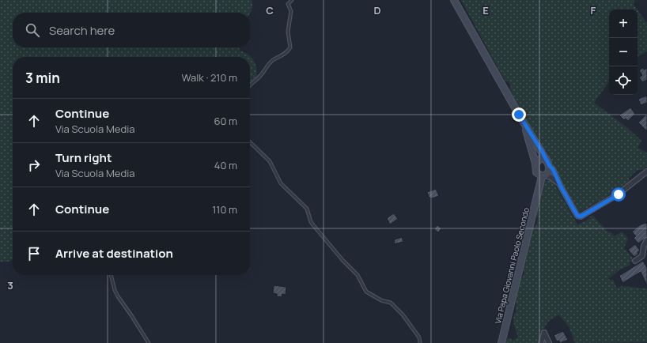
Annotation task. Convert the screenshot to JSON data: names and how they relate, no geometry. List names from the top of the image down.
{
  "streets": {
    "main road": ["Via Papa Giovanni Paolo Secondo"]
  },
  "page": {
    "map_buttons": ["+", "−"],
    "search": "Search here",
    "heading": ["3 min", "Walk · 210 m"],
    "list": [
      ["Continue", "Via Scuola Media", "60 m"],
      ["Turn right", "Via Scuola Media", "40 m"],
      ["Continue", "110 m"],
      "Arrive at destination"
    ]
  },
  "grid": {
    "columns": [
      "C",
      "D",
      "E",
      "F"
    ],
    "rows": ["3"]
  }
}
